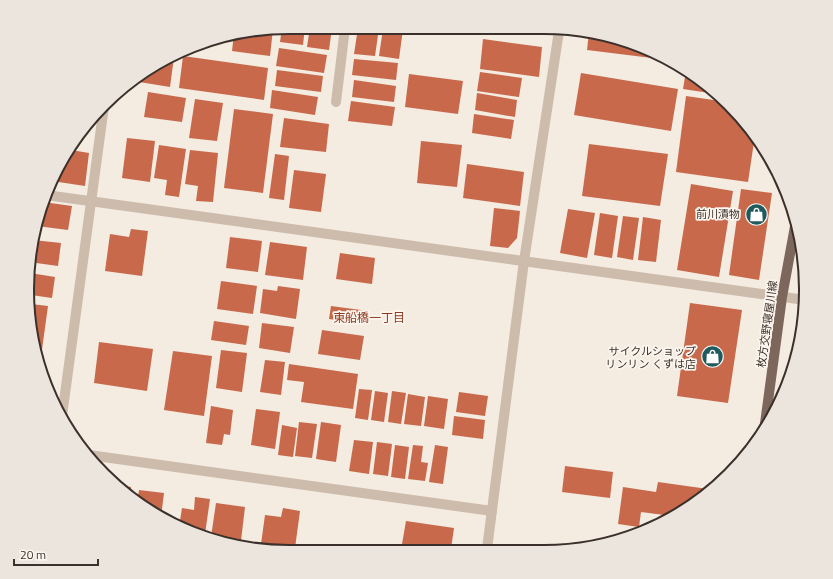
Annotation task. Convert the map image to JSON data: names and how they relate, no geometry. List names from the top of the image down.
{
  "streets": {
    "main road": ["枚方交野寝屋川線"]
  },
  "districts": ["東船橋一丁目"],
  "places": {
    "shop": ["前川漬物", "サイクルショップ リンリン くずは店"]
  },
  "scale_bar": "20 m"
}
